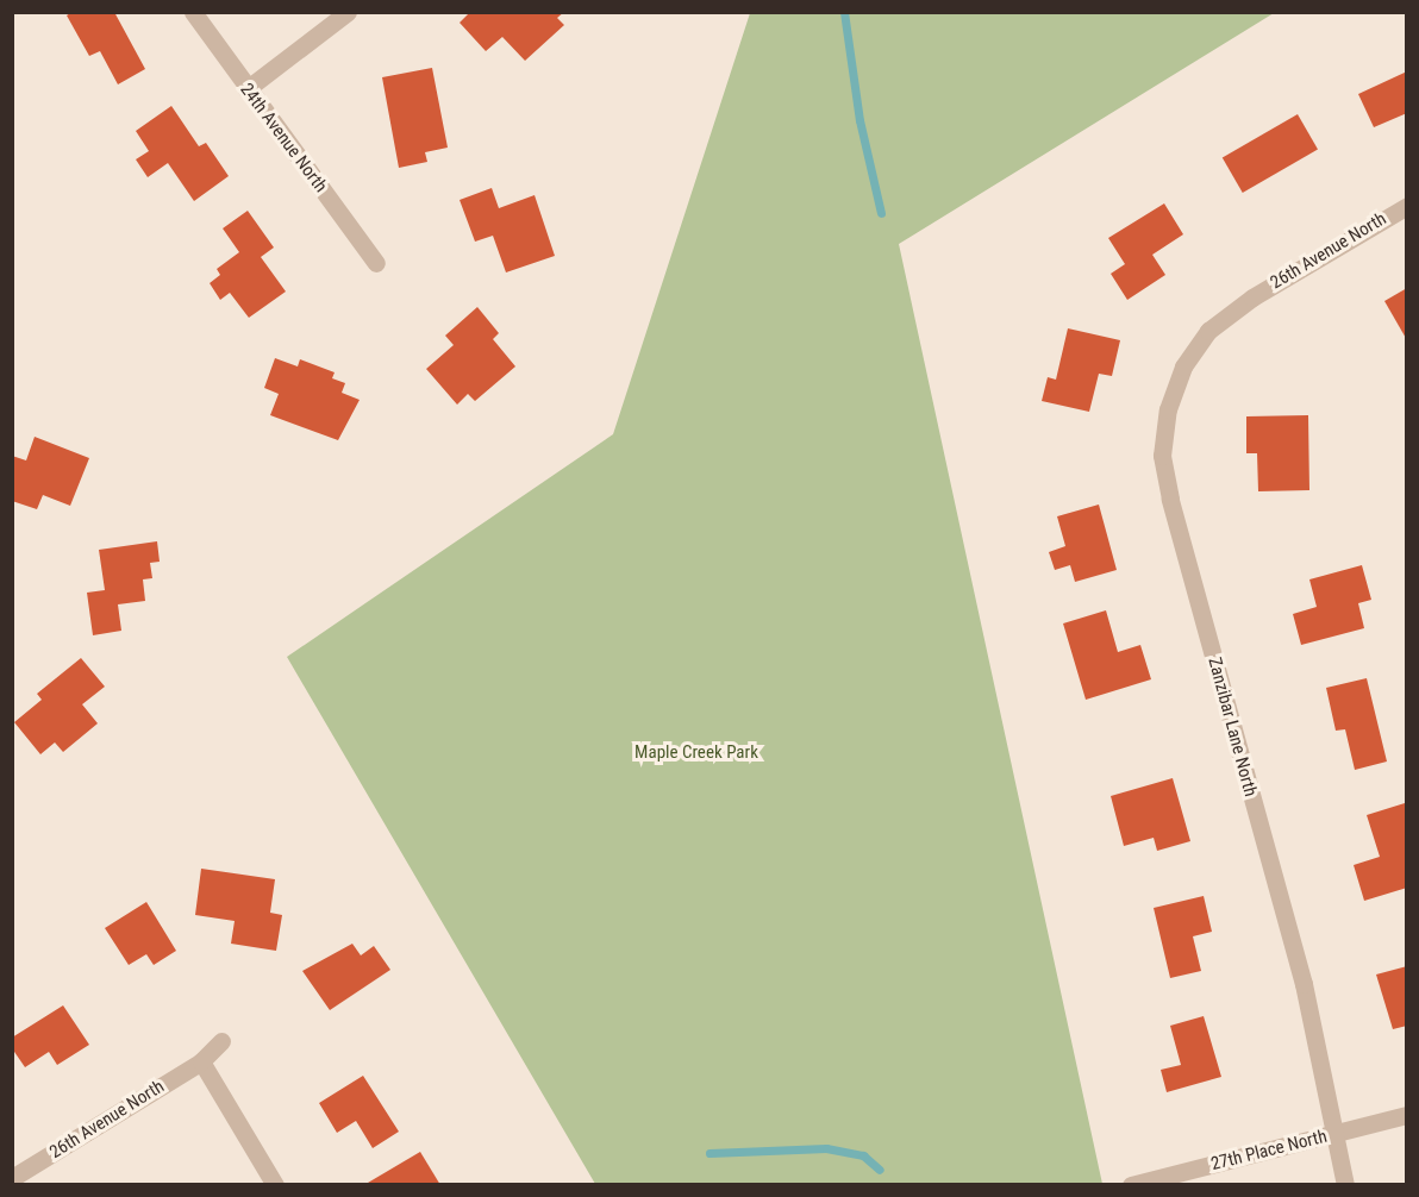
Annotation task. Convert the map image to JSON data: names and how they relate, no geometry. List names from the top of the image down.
{
  "streets": {
    "street": [
      "24th Avenue North",
      "26th Avenue North",
      "Zanzibar Lane North",
      "27th Place North"
    ]
  },
  "crossings": [
    ["26th Avenue North", "Zanzibar Lane North"],
    ["Zanzibar Lane North", "27th Place North"]
  ],
  "parks": ["Maple Creek Park"]
}
